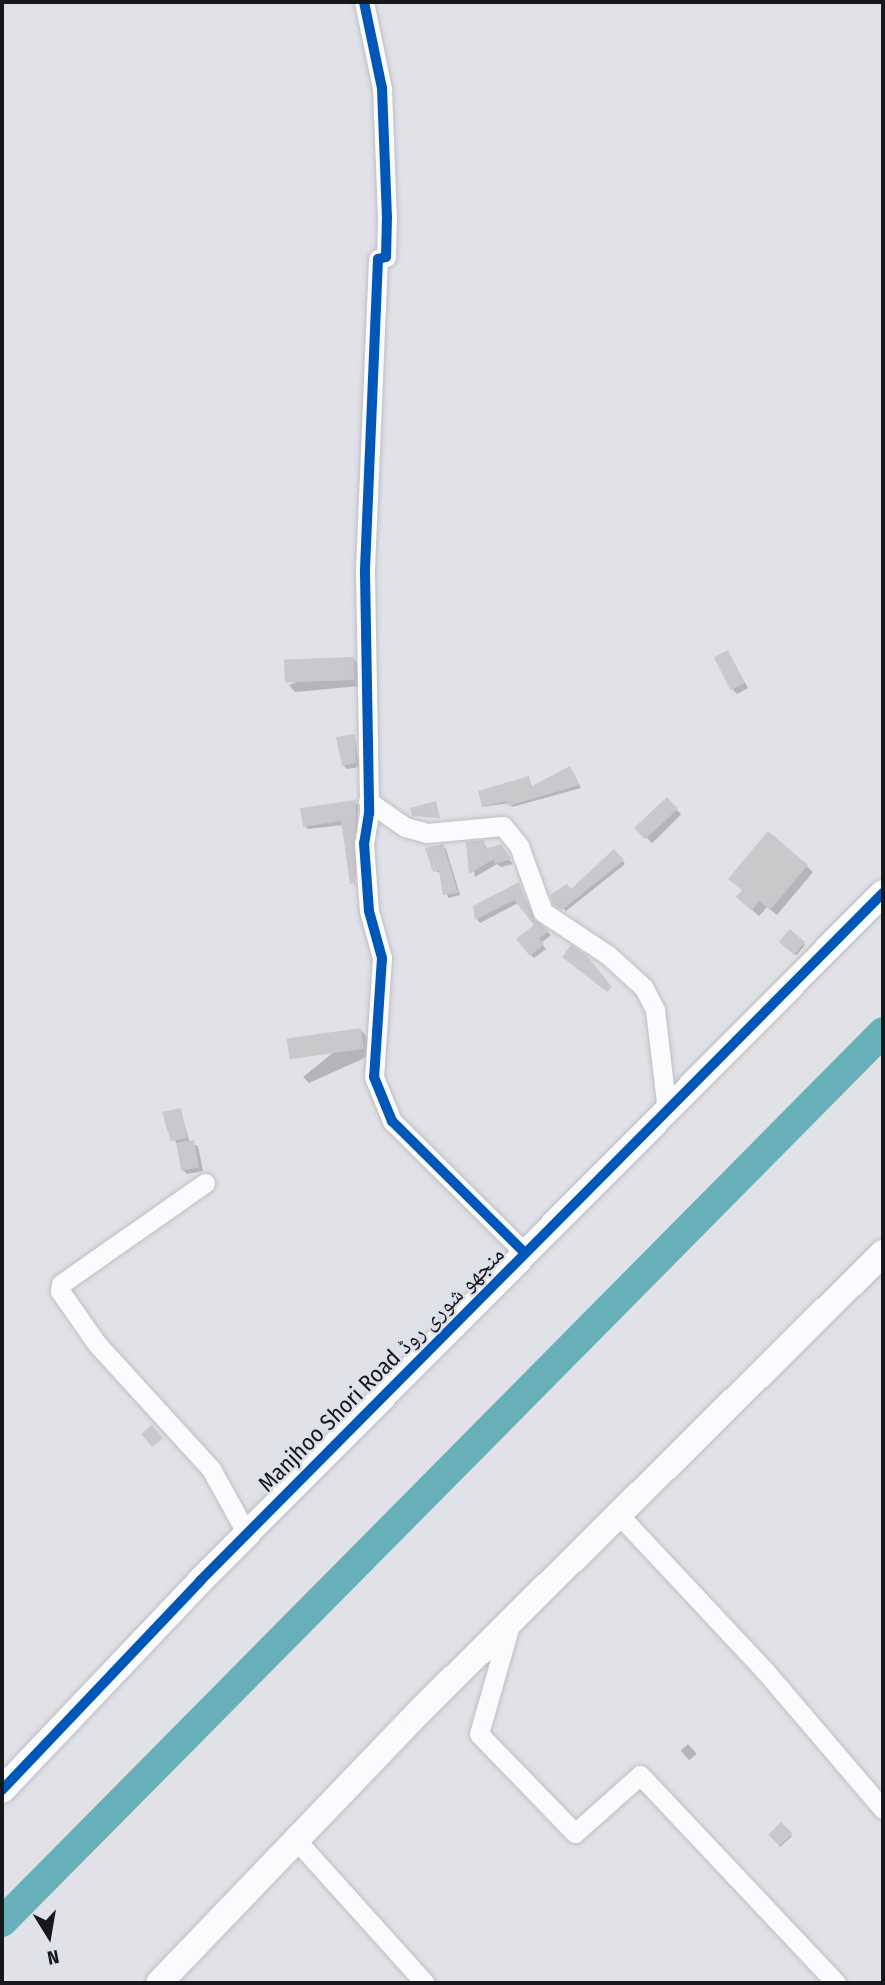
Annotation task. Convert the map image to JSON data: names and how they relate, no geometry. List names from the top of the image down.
{
  "streets": {
    "street": ["Manjhoo Shori Road منجھو شوری روڈ"]
  },
  "north": "bottom"
}
